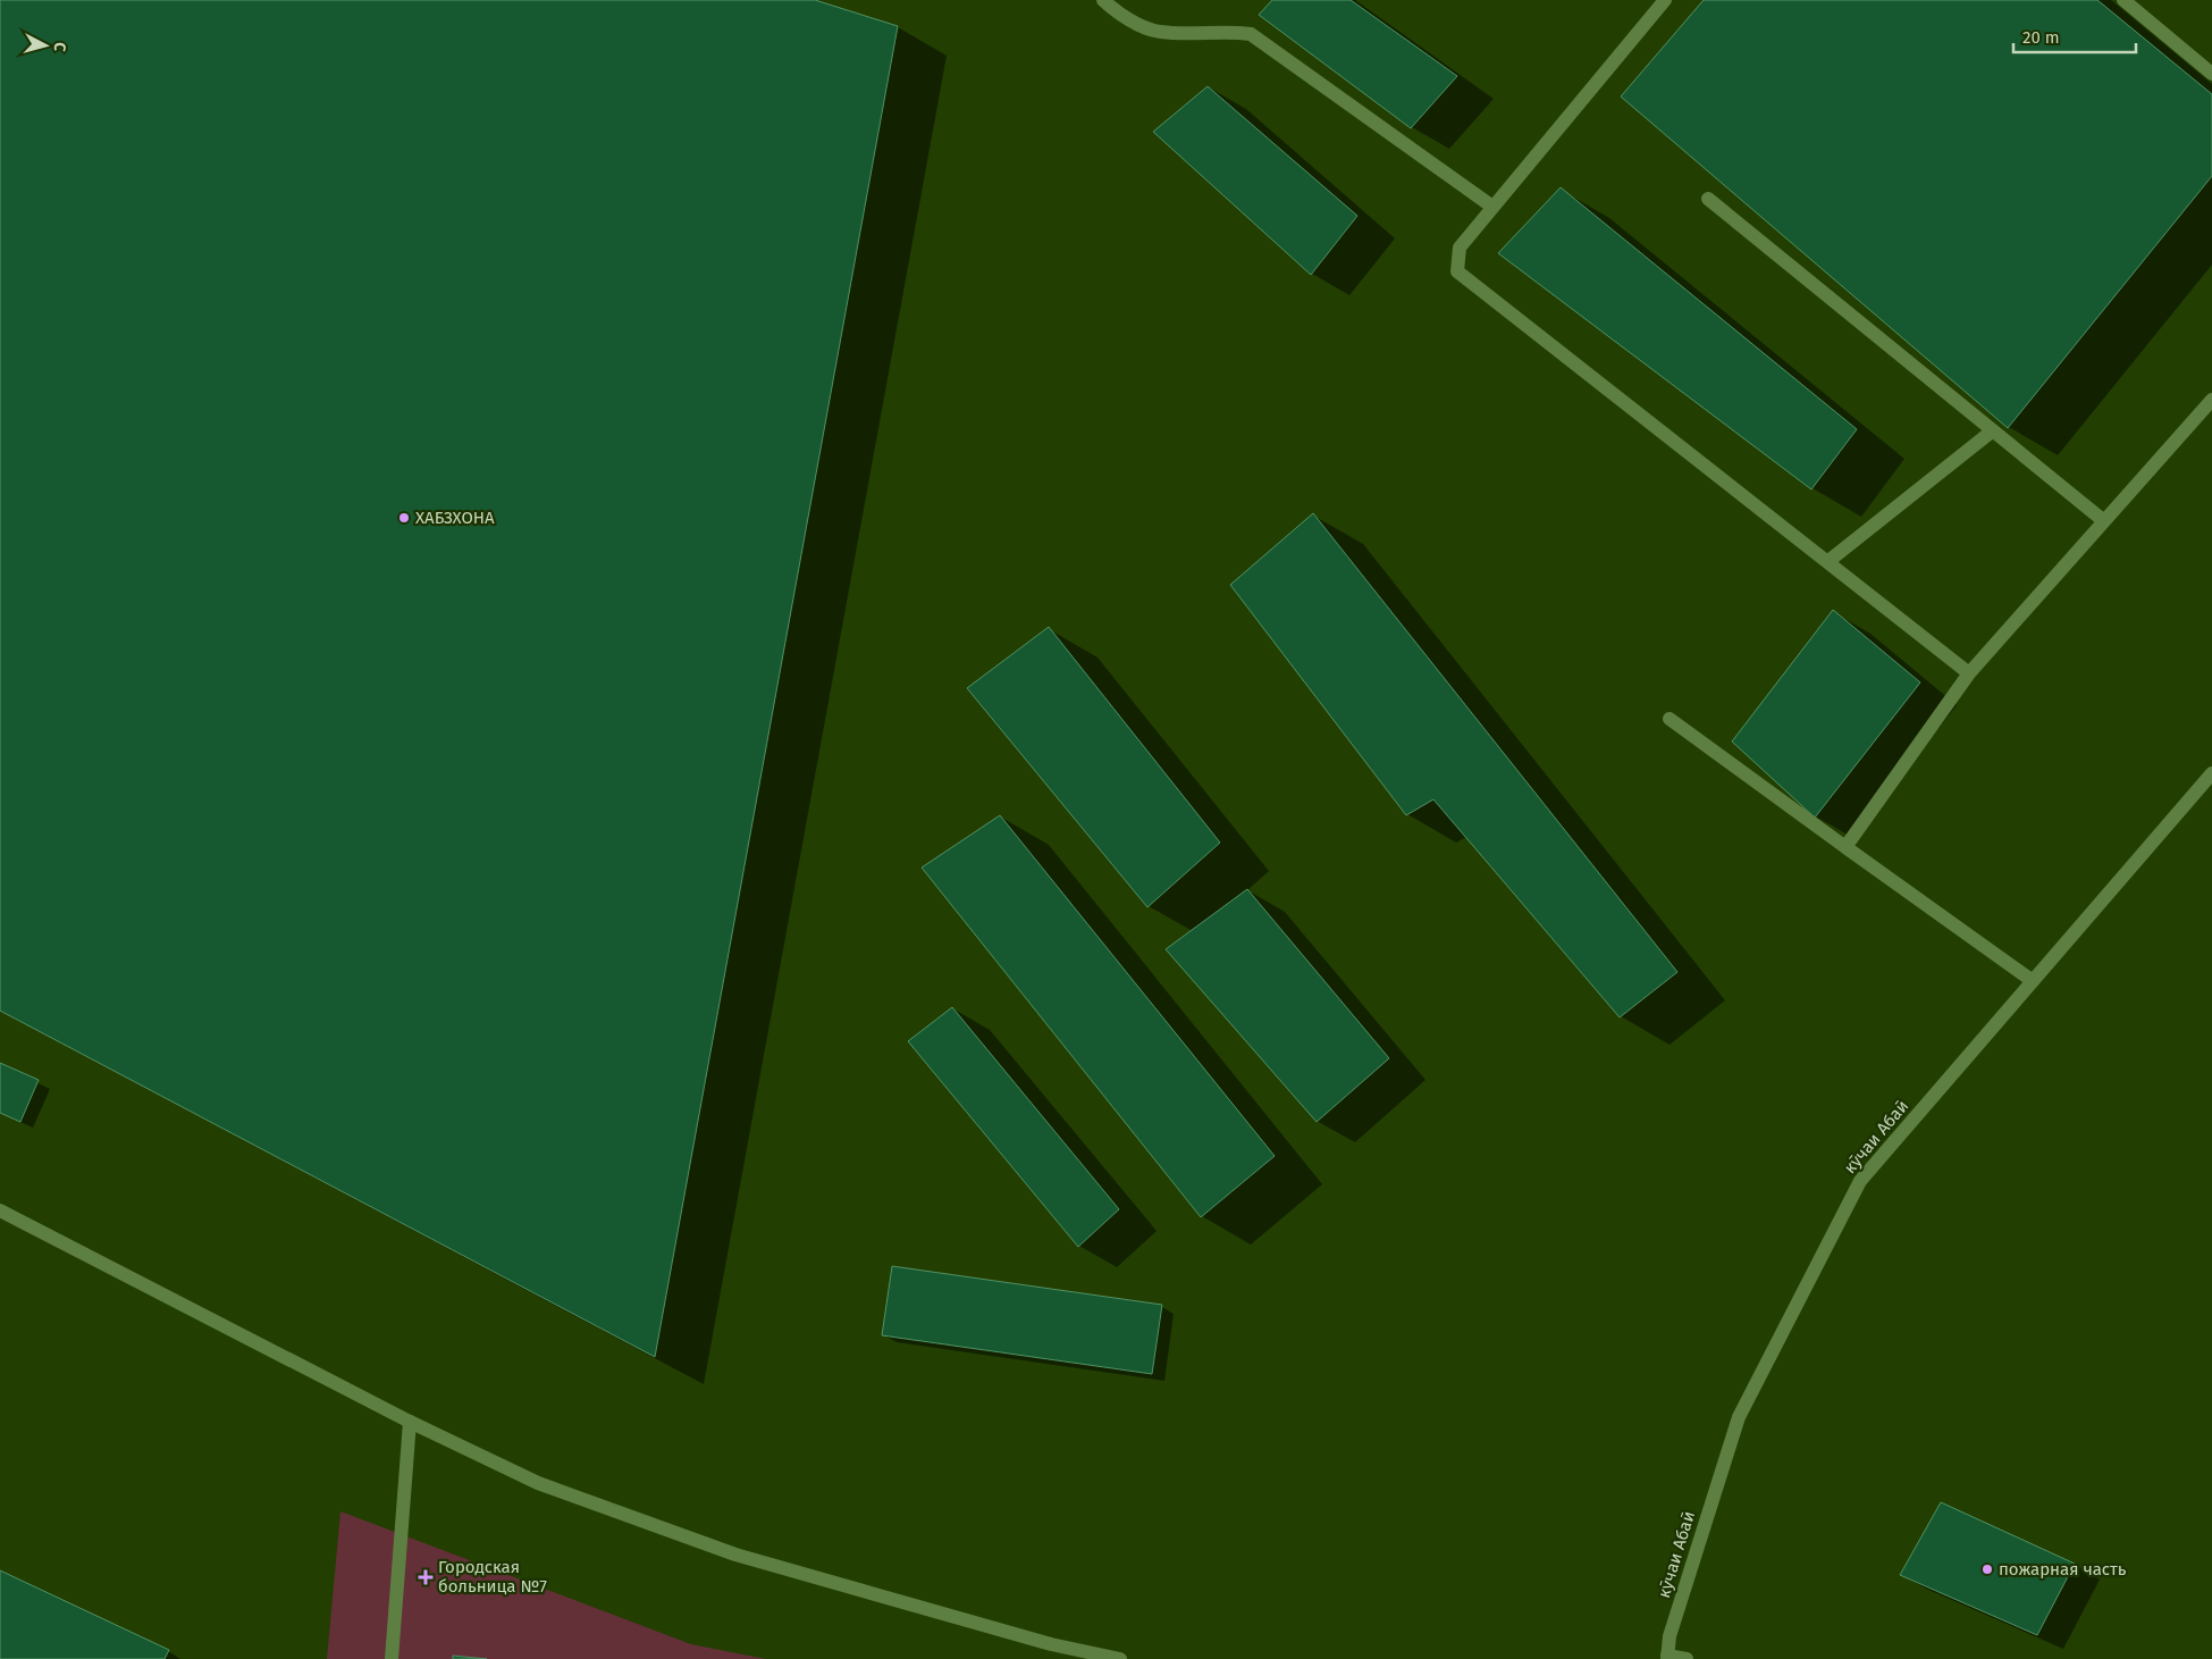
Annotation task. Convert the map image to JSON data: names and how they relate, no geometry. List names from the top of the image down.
{
  "streets": {
    "street": ["кӯчаи Абаӣ"]
  },
  "places": {
    "other": ["ХАБЗХОНА", "пожарная часть"],
    "health": ["Городская больница №7"]
  },
  "scale_bar": "20 m",
  "north": "right"
}
